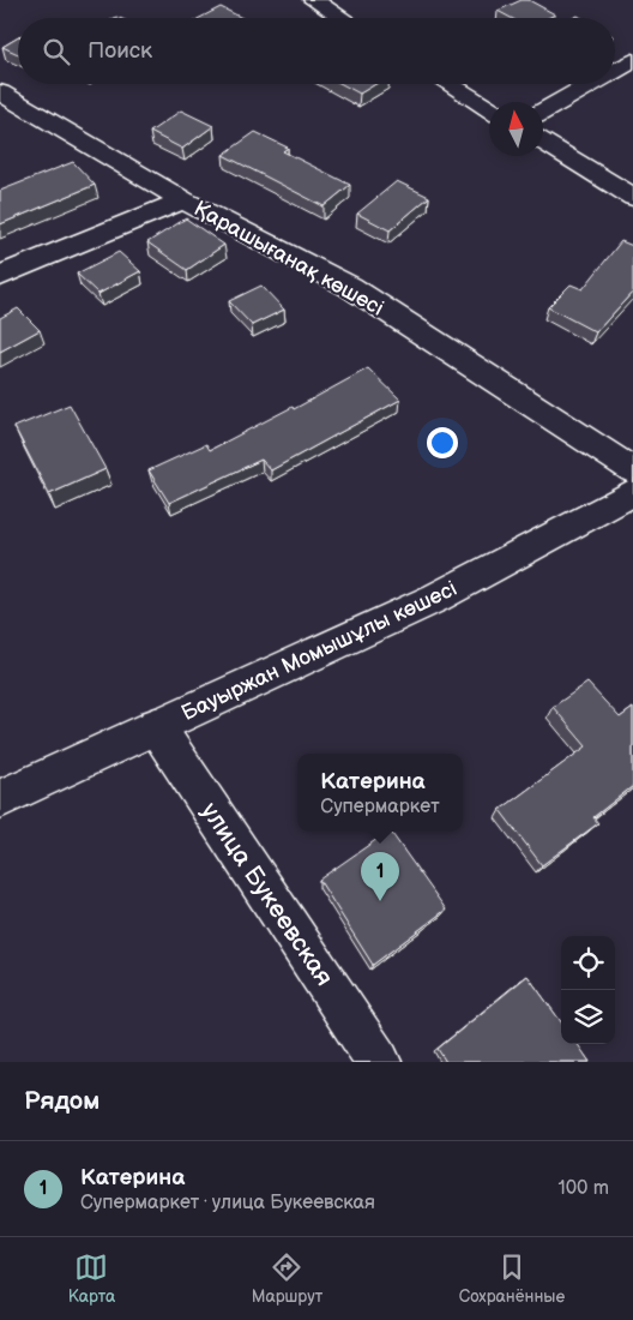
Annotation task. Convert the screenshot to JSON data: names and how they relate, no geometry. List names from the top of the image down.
{
  "streets": {
    "street": ["Қарашығанақ көшесі", "Бауыржан Момышұлы көшесі", "улица Букеевская"]
  },
  "crossings": [
    ["Бауыржан Момышұлы көшесі", "улица Букеевская"]
  ],
  "north": "top",
  "page": {
    "search": "Поиск",
    "popup": ["Катерина", "Супермаркет"],
    "pins": "1",
    "heading": "Рядом",
    "list": [
      {
        "mark": "1",
        "name": "Катерина",
        "note": "Супермаркет · улица Букеевская",
        "value": "100 m"
      }
    ],
    "nav": ["Карта", "Маршрут", "Сохранённые"]
  }
}
